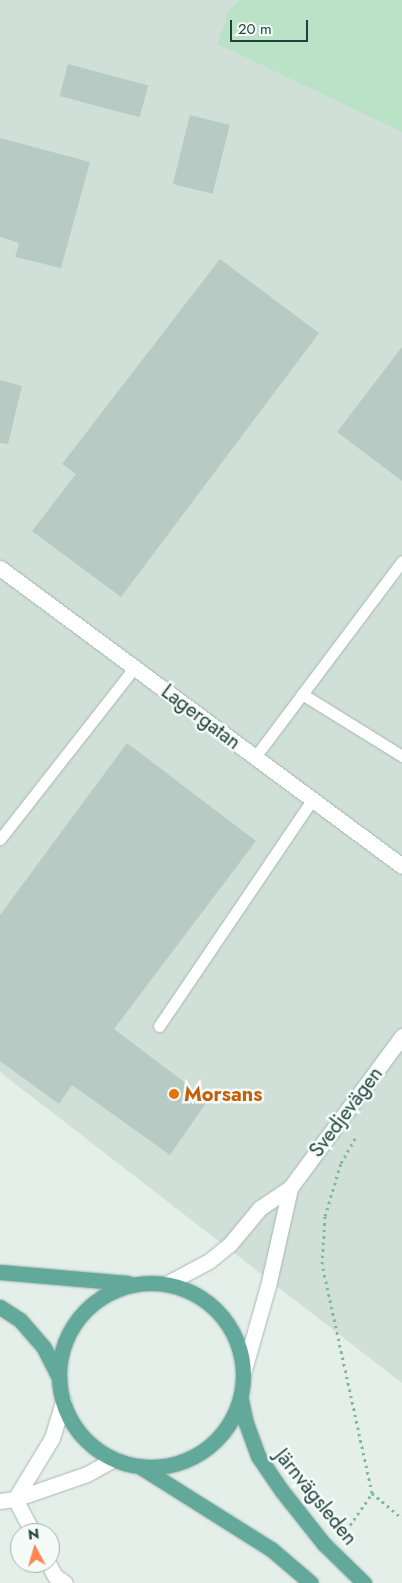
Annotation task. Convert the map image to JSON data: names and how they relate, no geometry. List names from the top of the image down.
{
  "streets": {
    "main road": ["Järnvägsleden"],
    "street": ["Lagergatan", "Svedjevägen"]
  },
  "places": ["Morsans"],
  "scale_bar": "20 m",
  "north": "top"
}
